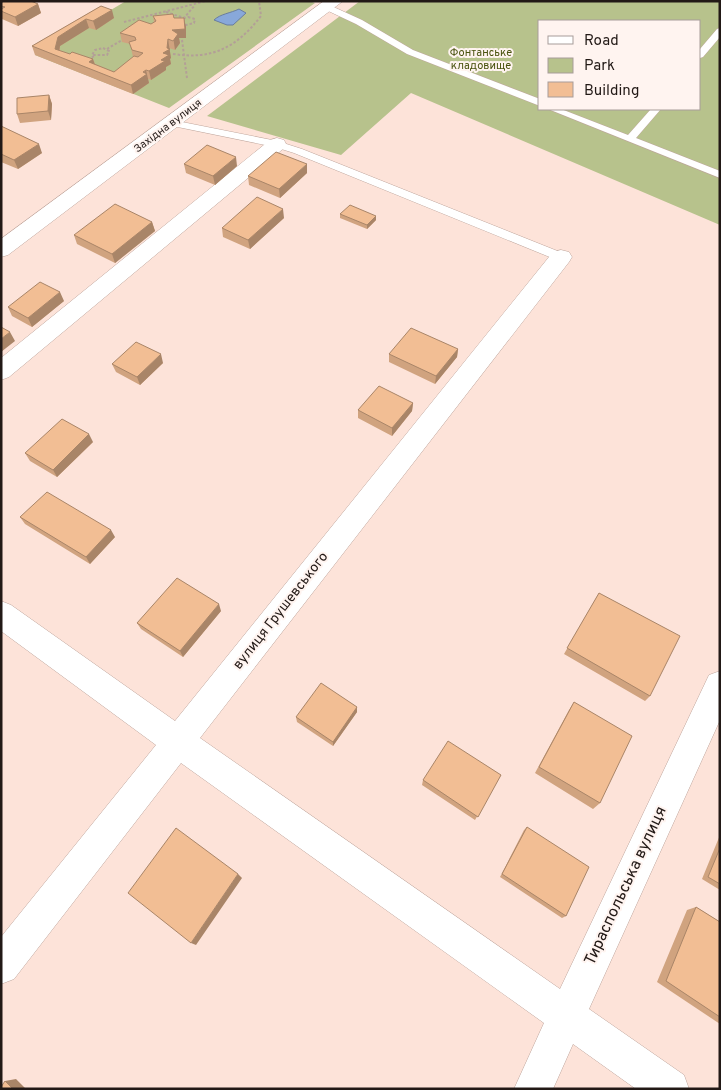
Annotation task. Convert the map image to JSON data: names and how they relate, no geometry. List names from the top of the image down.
{
  "streets": {
    "street": ["Західна вулиця", "вулиця Грушевського", "Тираспольська вулиця"]
  },
  "parks": ["Фонтанське кладовище"],
  "legend": ["Road", "Park", "Building"]
}
